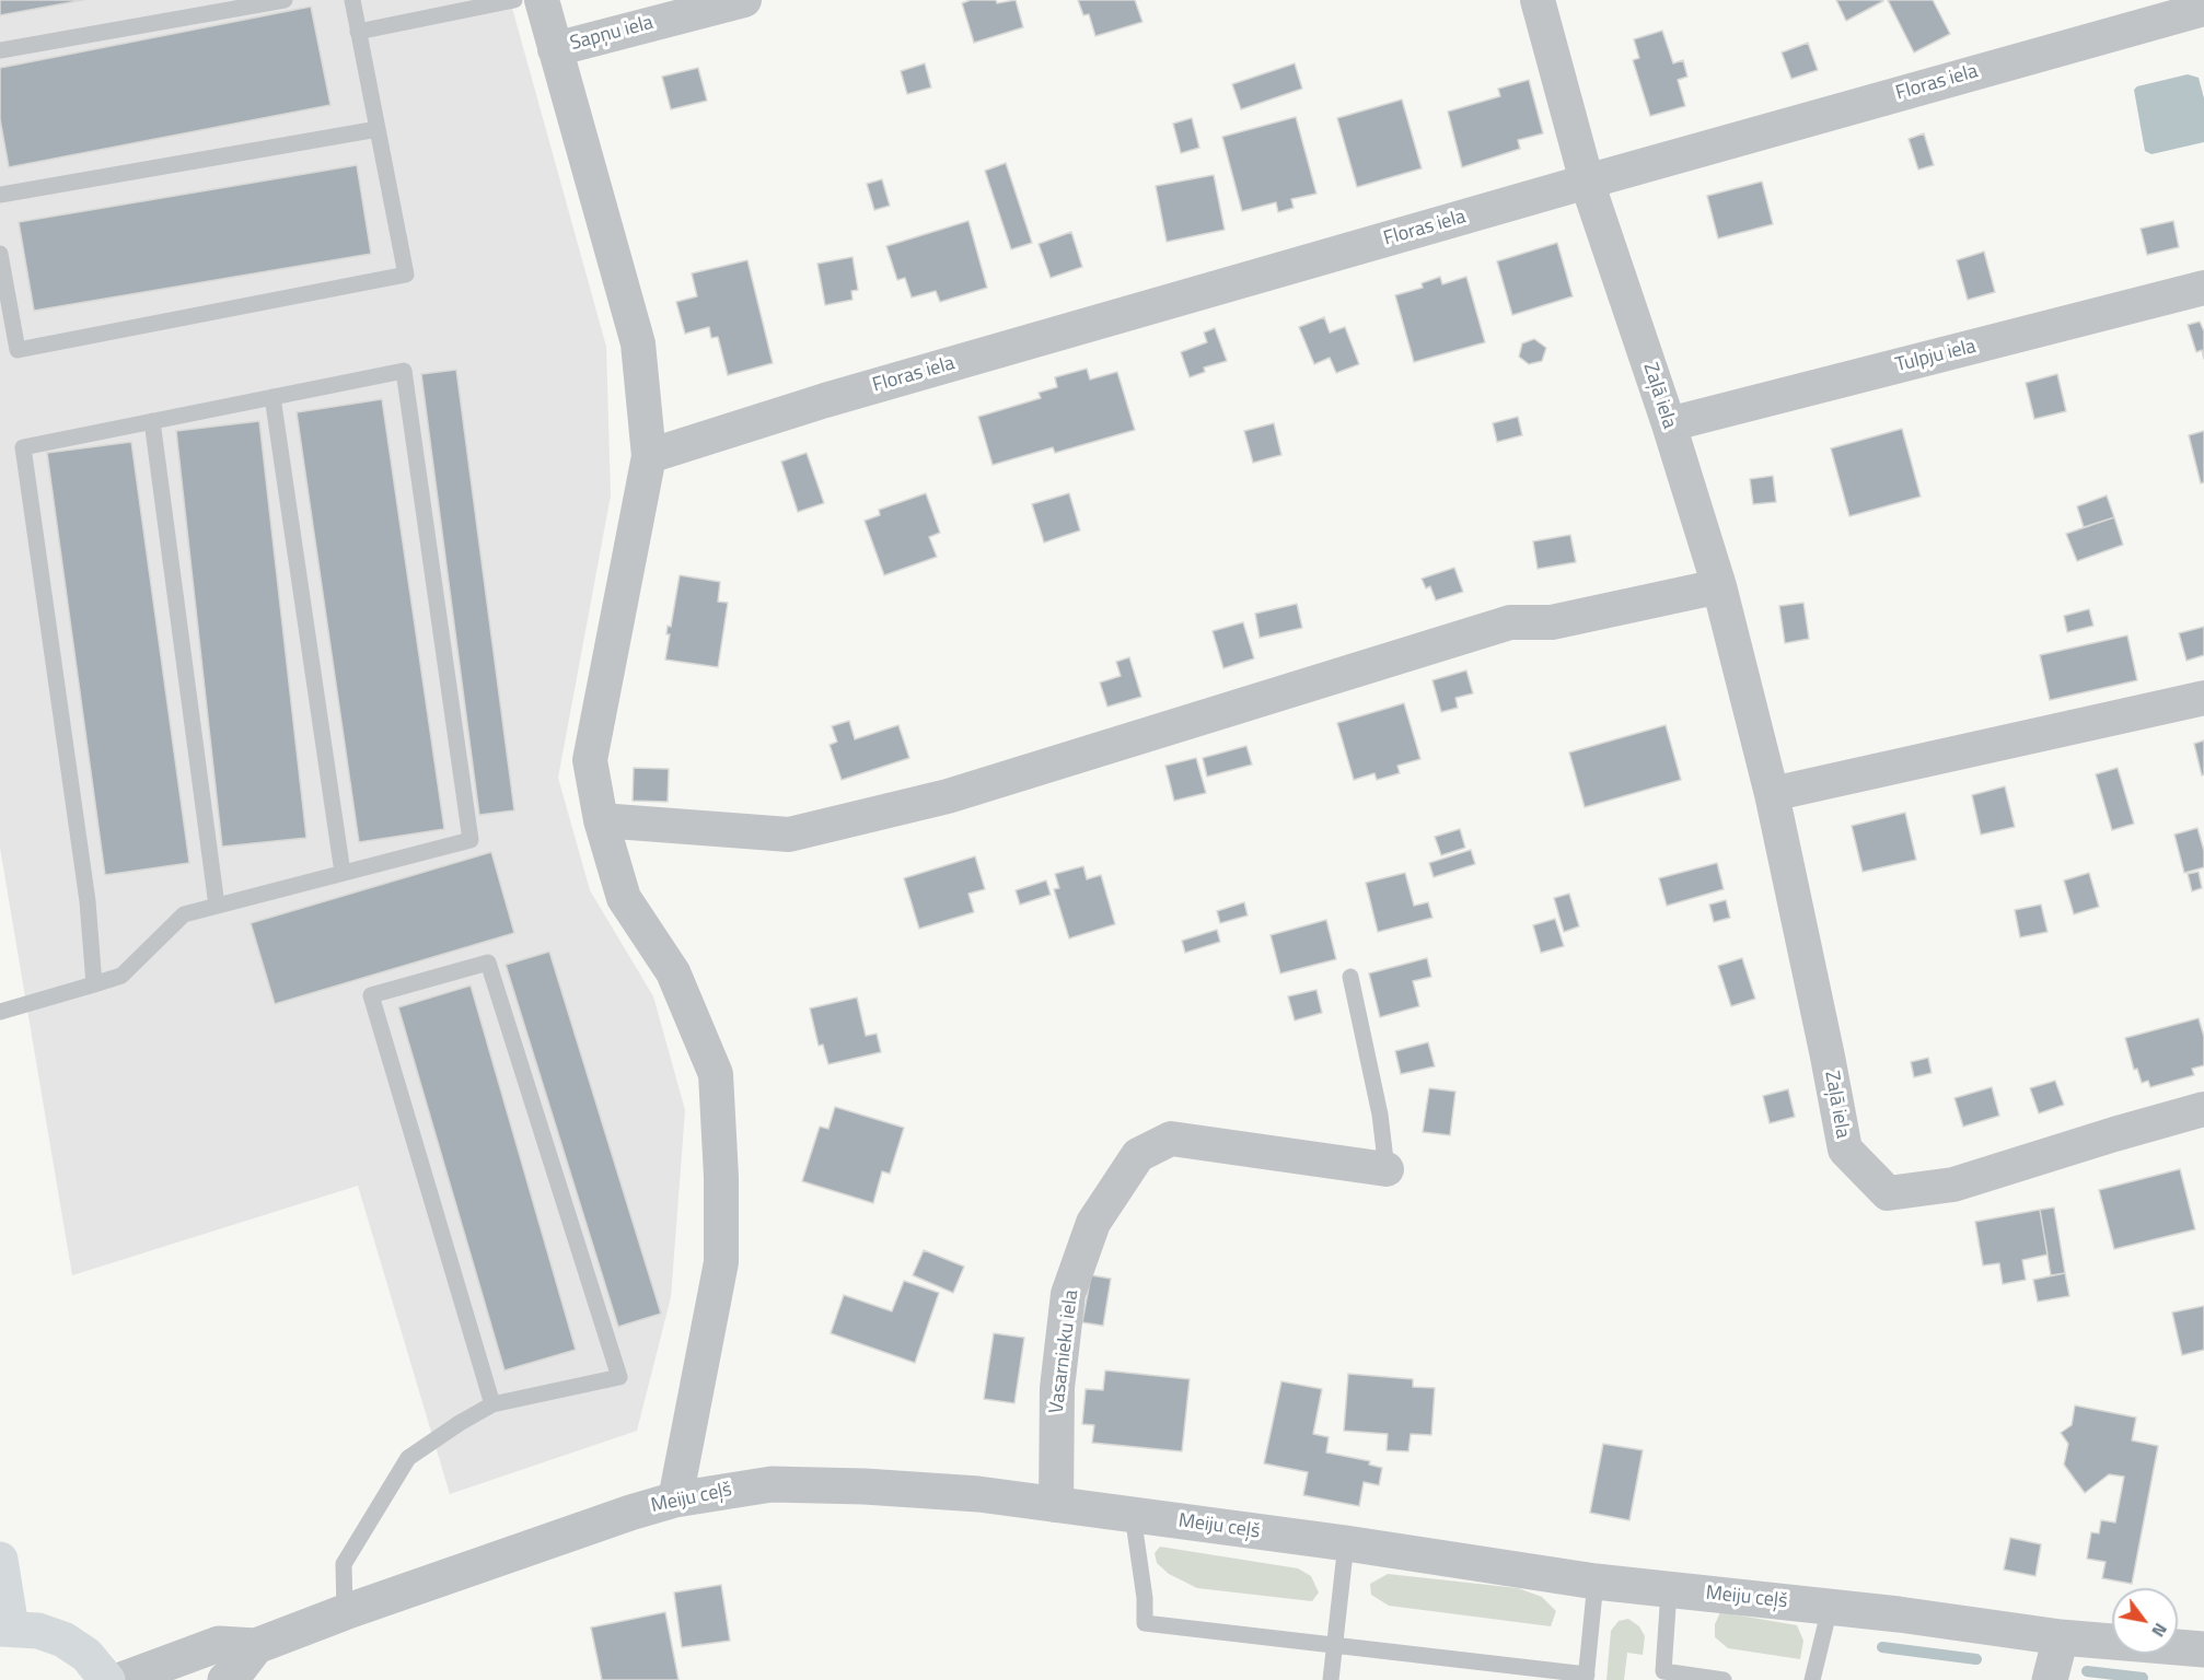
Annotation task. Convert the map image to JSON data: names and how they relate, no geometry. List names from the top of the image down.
{
  "streets": {
    "street": [
      "Sapņu iela",
      "Floras iela",
      "Tulpju iela",
      "Zaļā iela",
      "Vasarnieku iela",
      "Meiju ceļš"
    ]
  },
  "crossings": [
    ["Floras iela", "Zaļā iela"],
    ["Tulpju iela", "Zaļā iela"],
    ["Vasarnieku iela", "Meiju ceļš"]
  ],
  "north": "bottom right"
}
